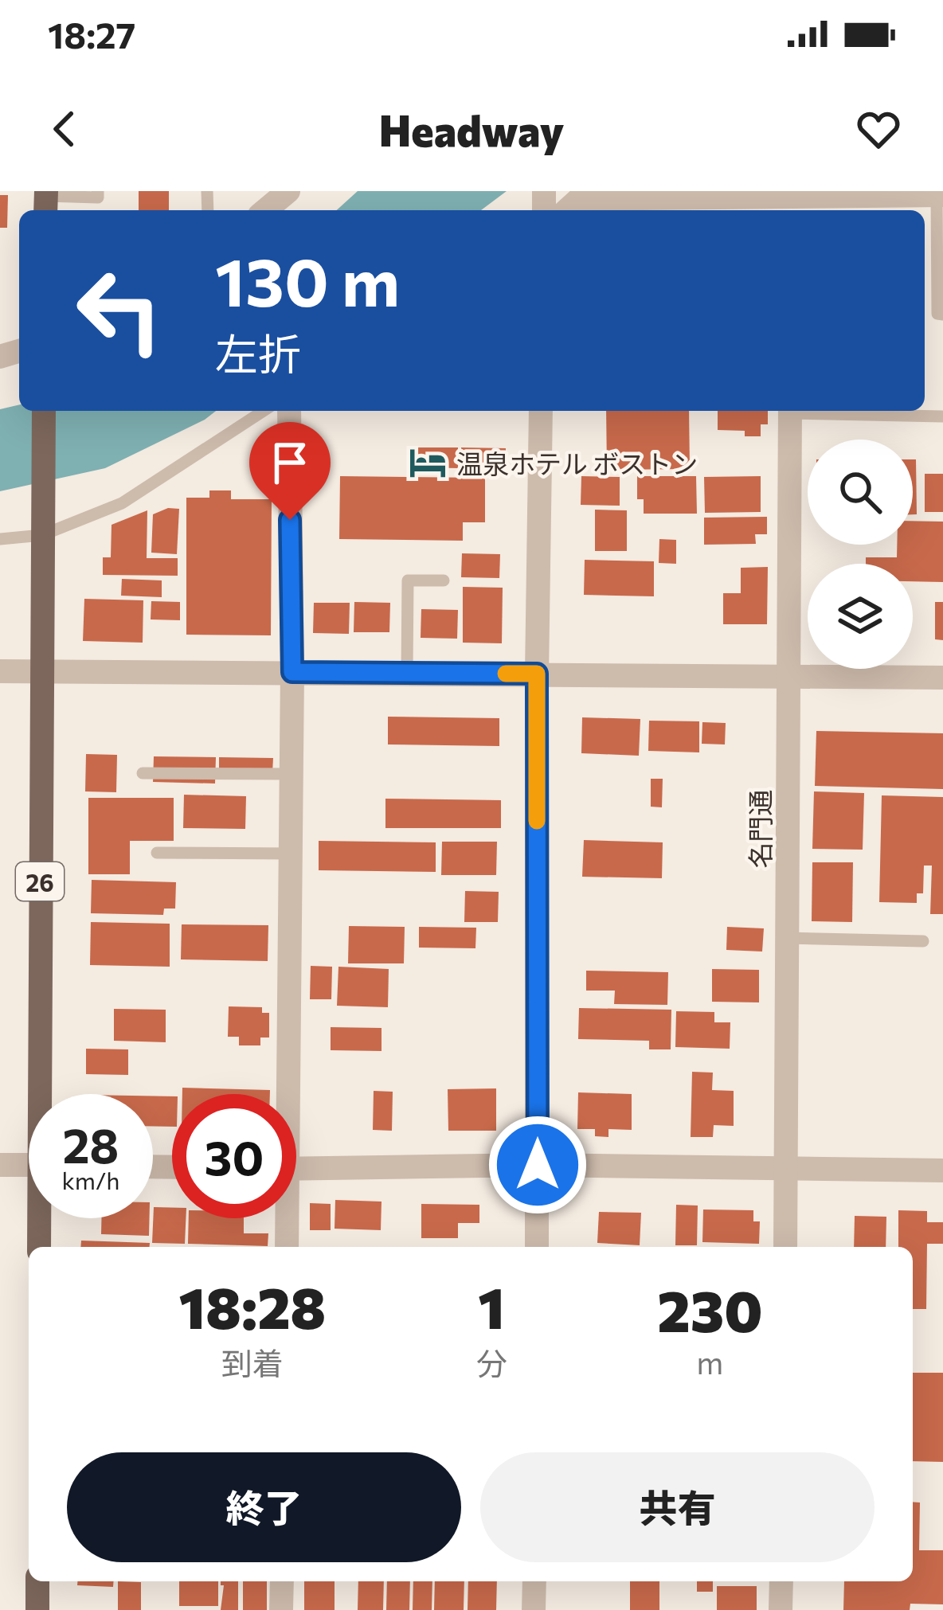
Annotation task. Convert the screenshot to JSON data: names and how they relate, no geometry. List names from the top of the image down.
{
  "streets": {
    "main road": ["26"],
    "street": ["名門通"]
  },
  "places": {
    "hotel": ["温泉ホテル ボストン"]
  },
  "page": {
    "status": "18:27",
    "header": "Headway",
    "turn": ["130 m", "左折"],
    "speed": "28 km/h",
    "limit": "30",
    "eta": [
      "18:28",
      "到着",
      "1",
      "分",
      "230",
      "m"
    ],
    "buttons": ["終了", "共有"]
  }
}
